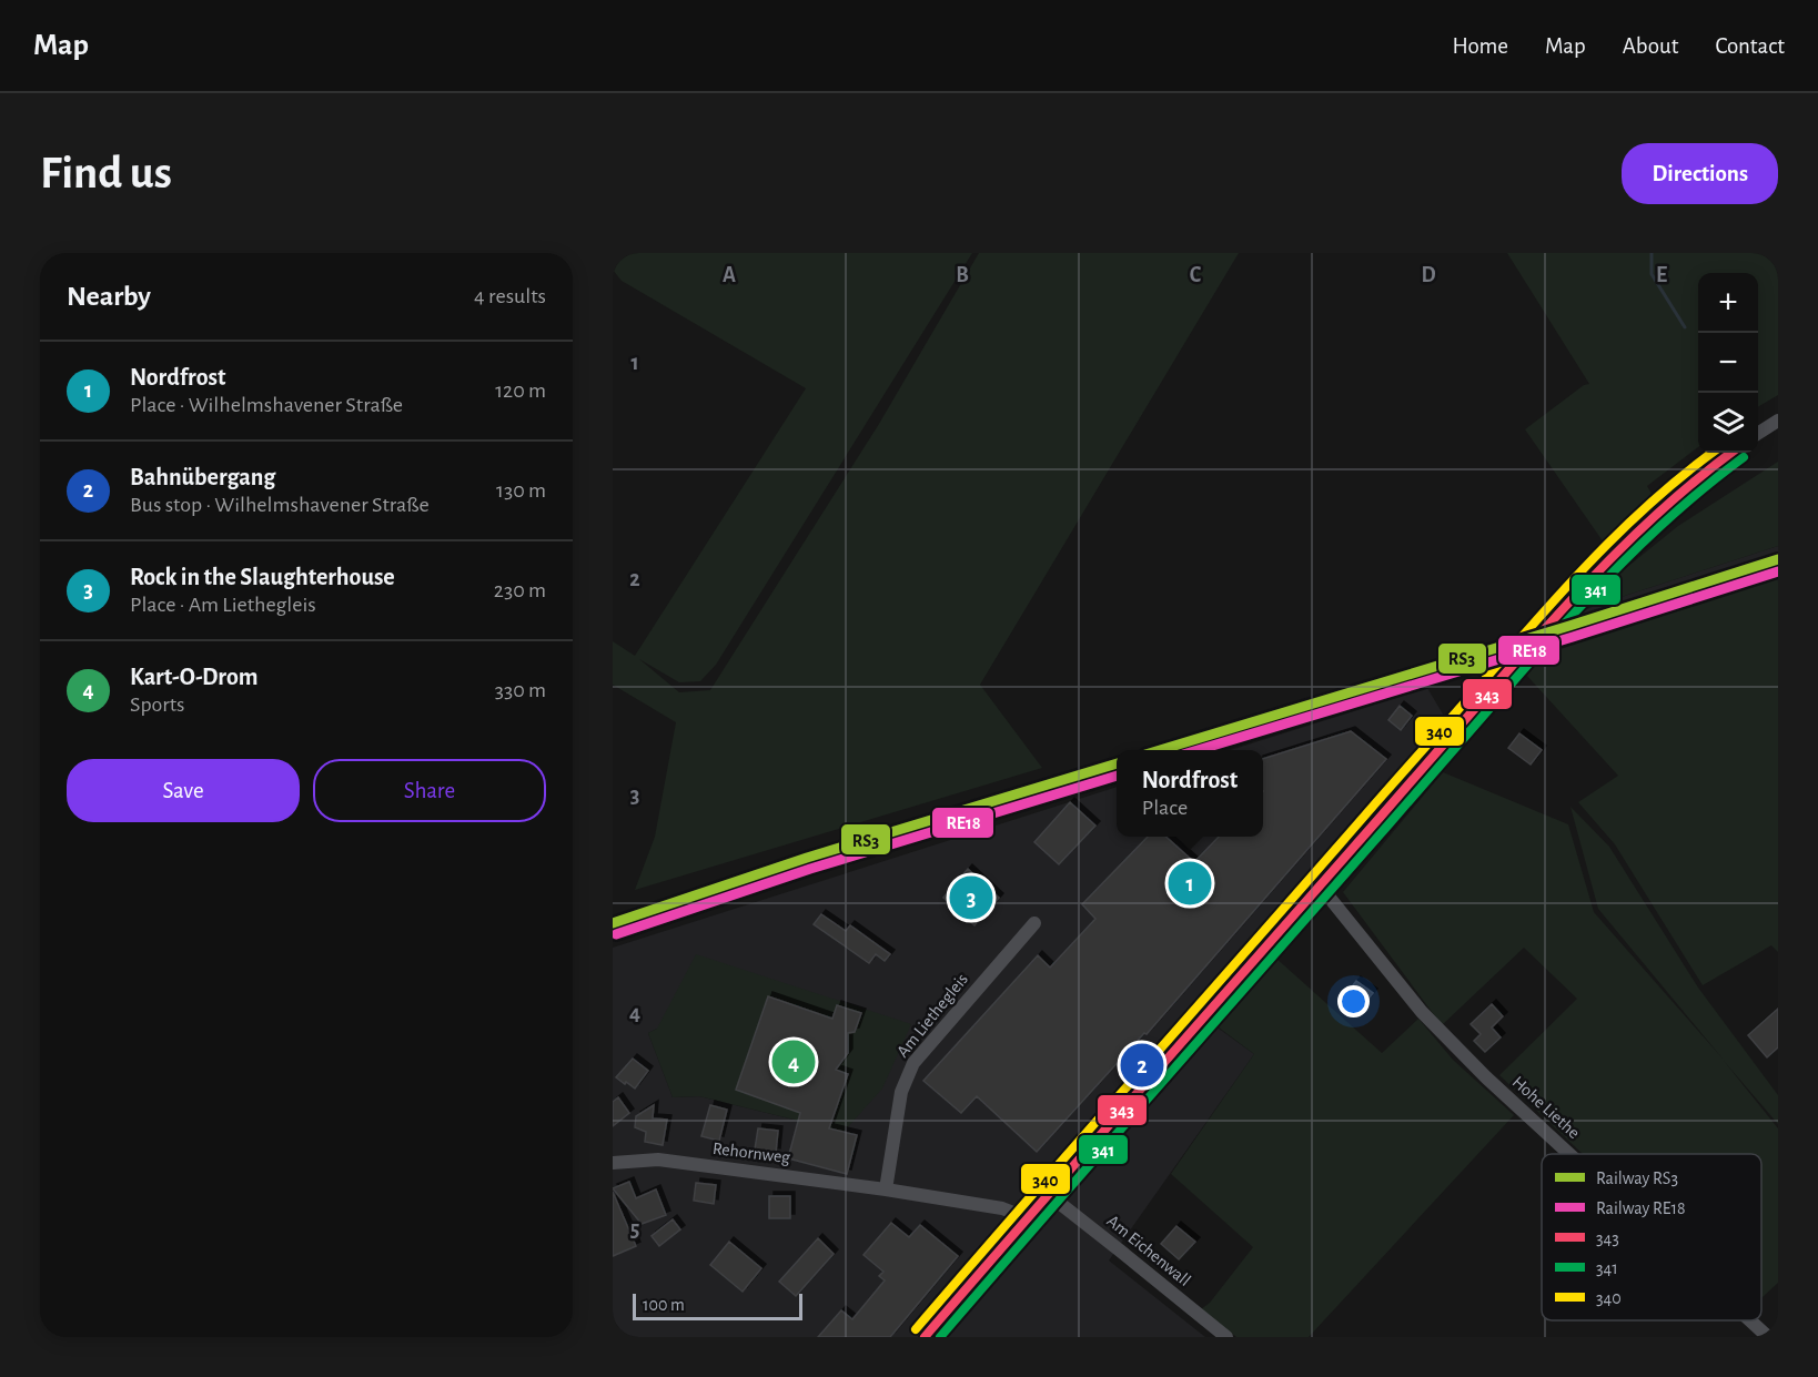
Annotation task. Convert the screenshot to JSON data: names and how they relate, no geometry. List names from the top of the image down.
{
  "streets": {
    "street": [
      "Am Liethegleis",
      "Hohe Liethe",
      "Rehornweg",
      "Am Eichenwall"
    ]
  },
  "crossings": [
    ["Am Liethegleis", "Rehornweg"]
  ],
  "lines": [
    "transit line 343",
    "transit line 340",
    "transit line 341",
    "rail line RS3",
    "rail line RE18"
  ],
  "legend": [
    "Railway RS3",
    "Railway RE18",
    "343",
    "341",
    "340"
  ],
  "scale_bar": "100 m",
  "page": {
    "header": "Map",
    "nav": [
      "Home",
      "Map",
      "About",
      "Contact"
    ],
    "buttons": [
      "Directions",
      ["Save", "Share"]
    ],
    "title": "Find us",
    "heading": ["Nearby", "4 results"],
    "map_buttons": ["+", "−"],
    "list": [
      {
        "mark": "1",
        "name": "Nordfrost",
        "note": "Place · Wilhelmshavener Straße",
        "value": "120 m"
      },
      {
        "mark": "2",
        "name": "Bahnübergang",
        "note": "Bus stop · Wilhelmshavener Straße",
        "value": "130 m"
      },
      {
        "mark": "3",
        "name": "Rock in the Slaughterhouse",
        "note": "Place · Am Liethegleis",
        "value": "230 m"
      },
      {
        "mark": "4",
        "name": "Kart-O-Drom",
        "note": "Sports",
        "value": "330 m"
      }
    ],
    "popup": ["Nordfrost", "Place"],
    "pins": [
      "1",
      "3",
      "4",
      "2"
    ],
    "scale": "100 m"
  },
  "grid": {
    "columns": [
      "A",
      "B",
      "C",
      "D",
      "E"
    ],
    "rows": [
      "1",
      "2",
      "3",
      "4",
      "5"
    ]
  }
}
